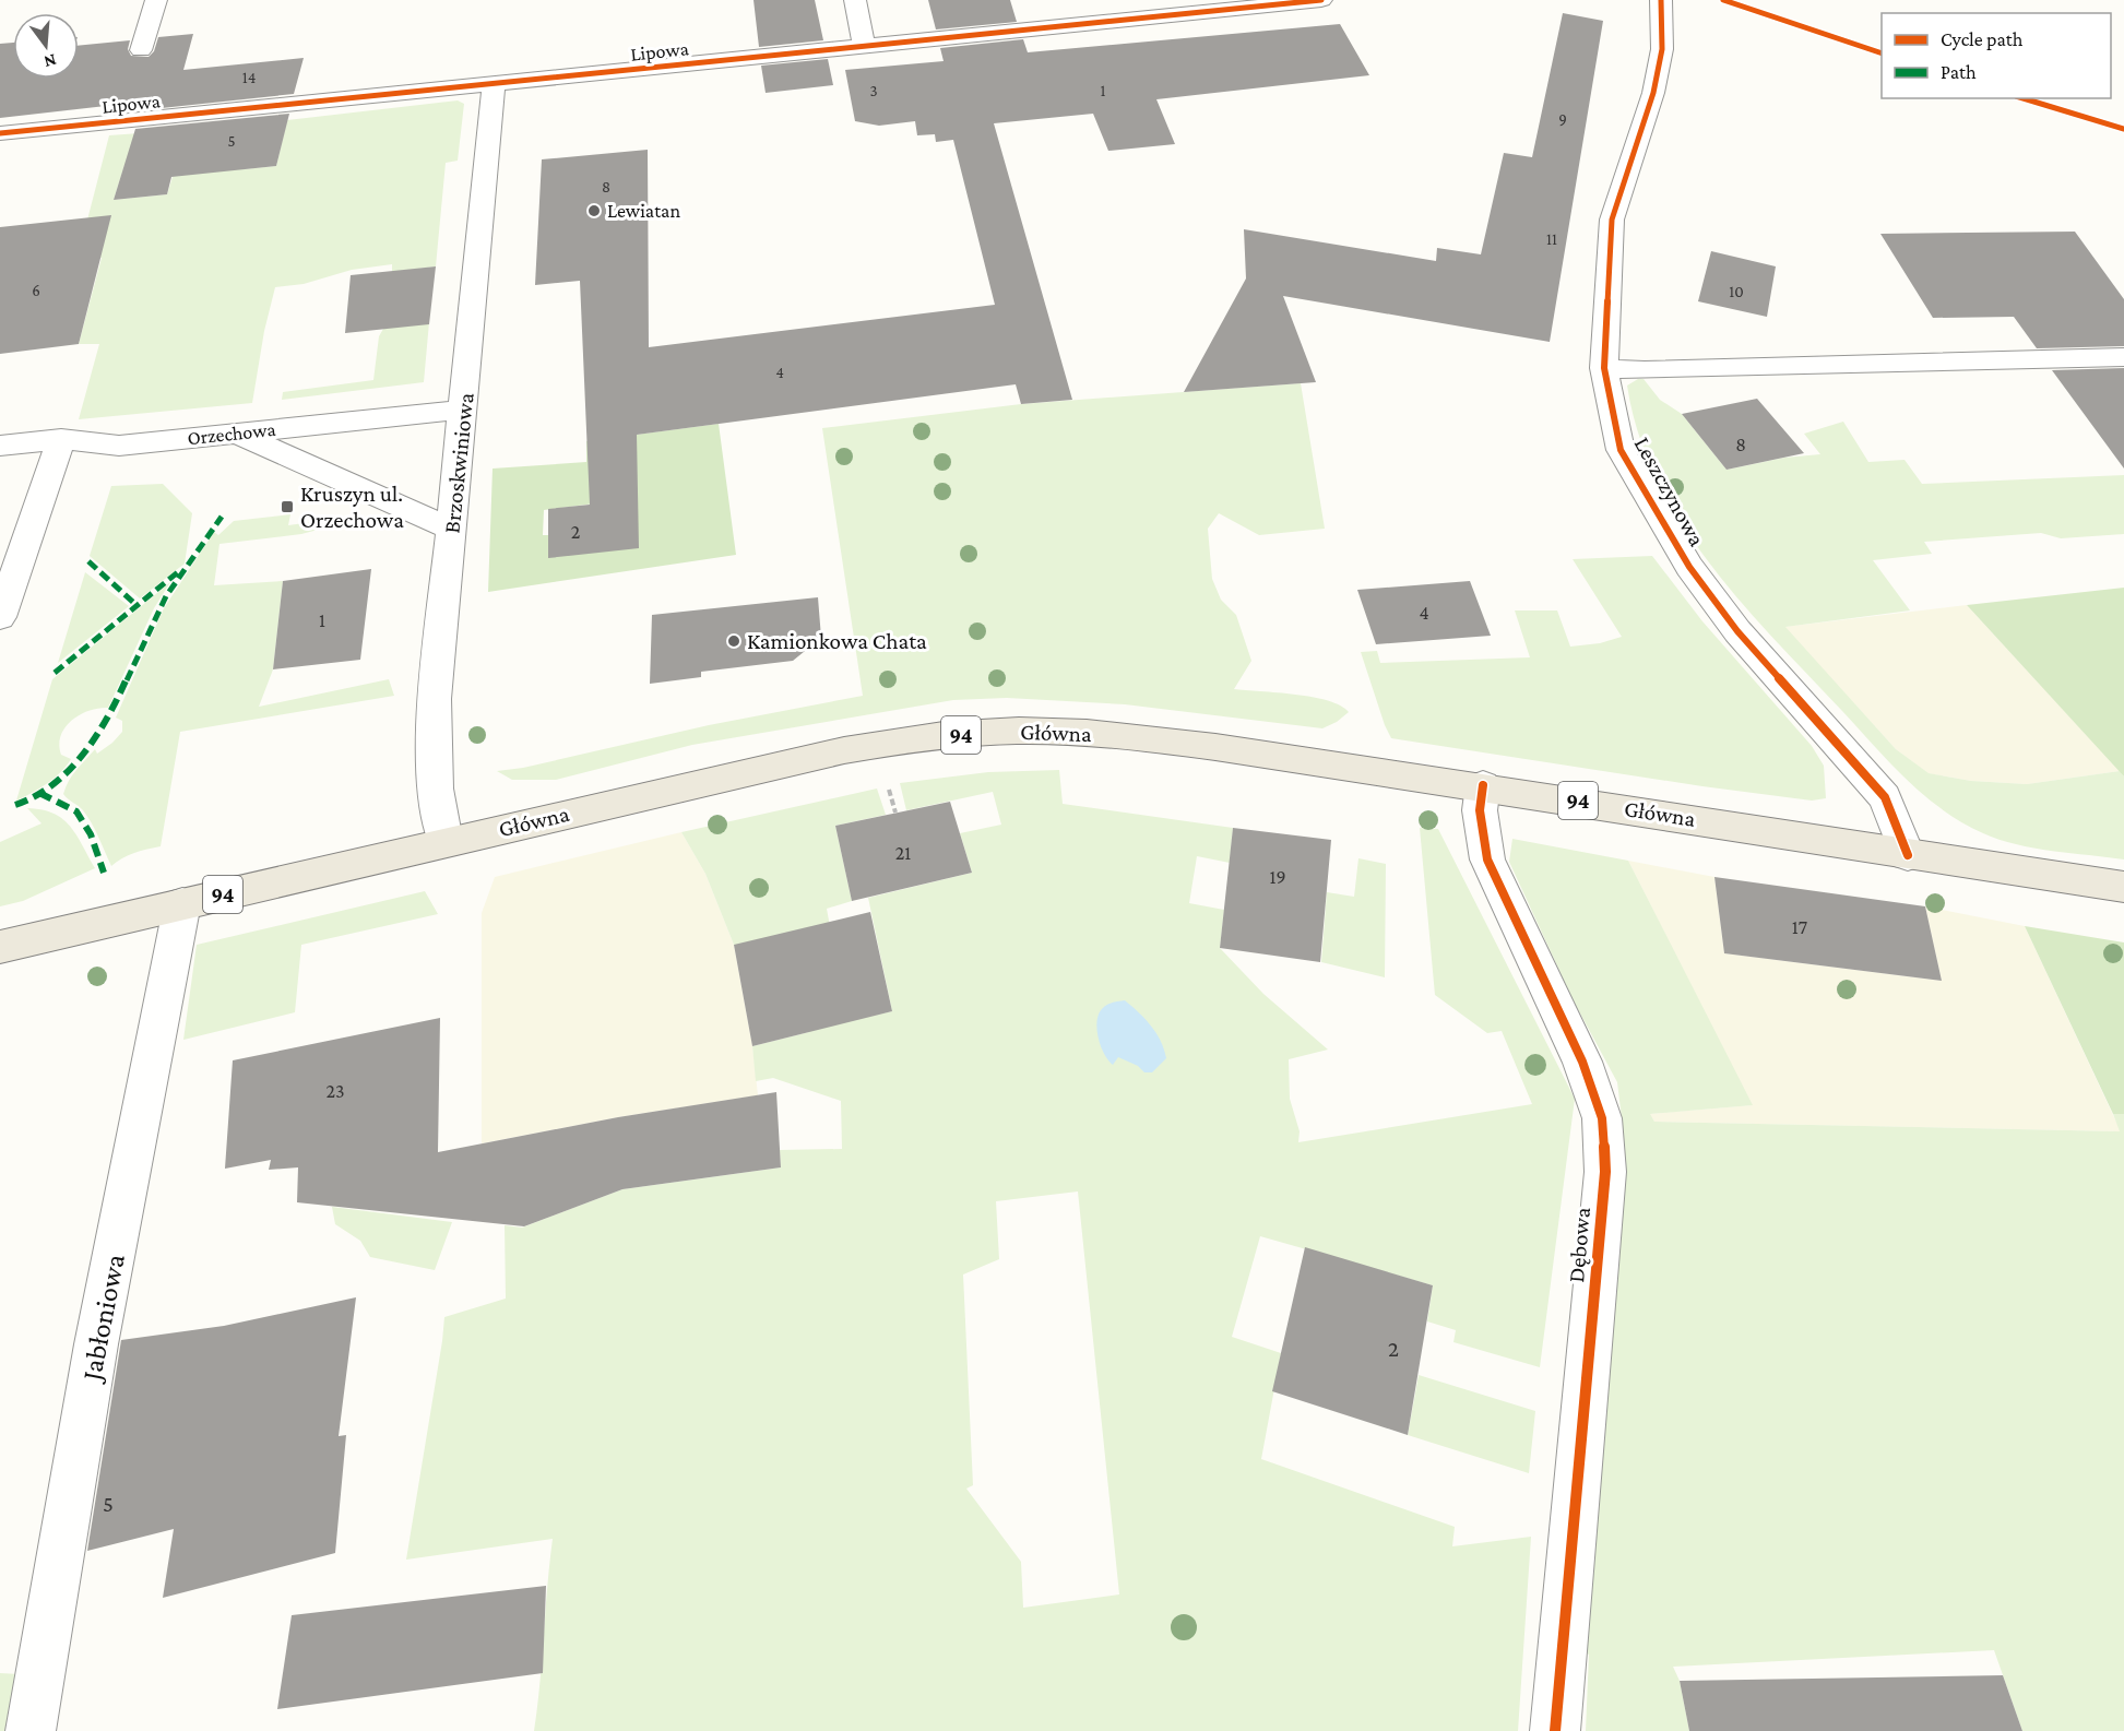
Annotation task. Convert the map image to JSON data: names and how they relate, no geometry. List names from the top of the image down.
{
  "streets": {
    "main road": ["Główna", "94"],
    "street": [
      "Lipowa",
      "Orzechowa",
      "Brzoskwiniowa",
      "Leszczynowa",
      "Dębowa",
      "Jabłoniowa"
    ]
  },
  "crossings": [
    ["Lipowa", "Brzoskwiniowa"],
    ["Orzechowa", "Brzoskwiniowa"],
    ["Brzoskwiniowa", "Główna"],
    ["Leszczynowa", "Główna"],
    ["Główna", "Dębowa"],
    ["Główna", "Jabłoniowa"]
  ],
  "places": {
    "other": ["Lewiatan", "Kamionkowa Chata"],
    "transit": ["Kruszyn ul. Orzechowa"]
  },
  "house_numbers": [
    "14",
    "3",
    "1",
    "9",
    "5",
    "8",
    "11",
    "6",
    "10",
    "4",
    "8",
    "2",
    "4",
    "1",
    "21",
    "19",
    "17",
    "23",
    "2",
    "5"
  ],
  "legend": ["Cycle path", "Path"],
  "north": "bottom"
}
